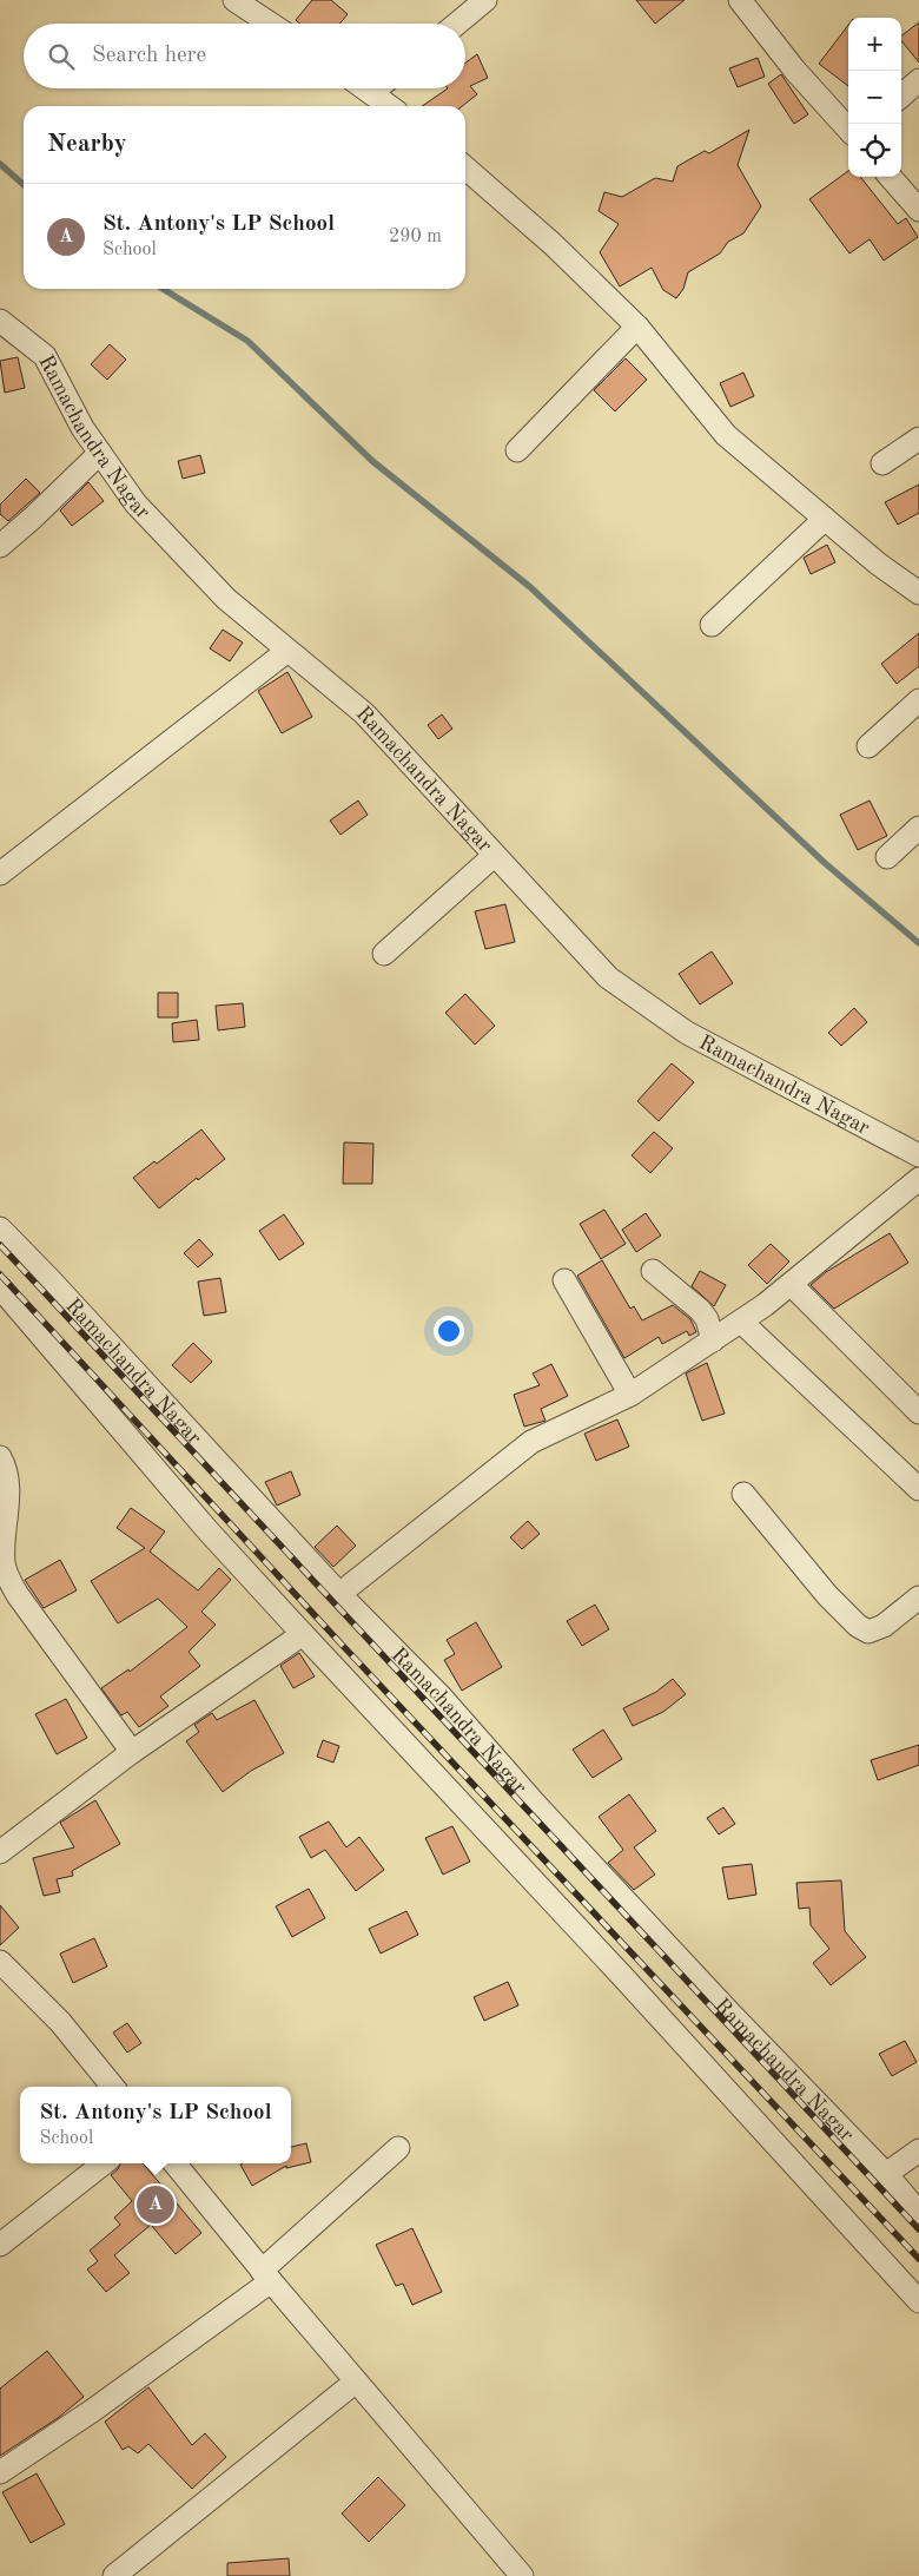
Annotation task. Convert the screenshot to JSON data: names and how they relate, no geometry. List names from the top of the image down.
{
  "streets": {
    "street": ["Ramachandra Nagar"]
  },
  "page": {
    "map_buttons": ["+", "−"],
    "search": "Search here",
    "heading": "Nearby",
    "list": [
      {
        "mark": "A",
        "name": "St. Antony's LP School",
        "note": "School",
        "value": "290 m"
      }
    ],
    "popup": ["St. Antony's LP School", "School"],
    "pins": "A"
  }
}
